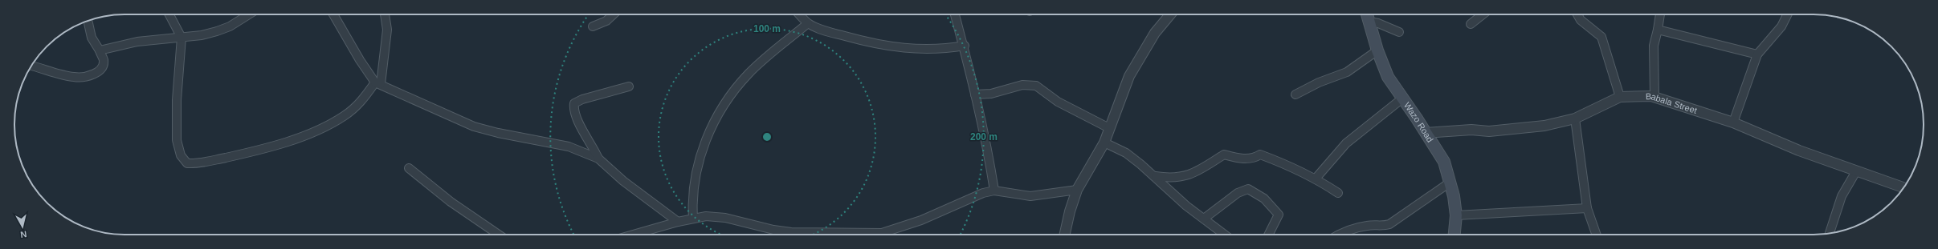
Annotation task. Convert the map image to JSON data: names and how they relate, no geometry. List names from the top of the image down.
{
  "streets": {
    "main road": ["Wazo Road"],
    "street": ["Babala Street"]
  },
  "crossings": [
    ["Babala Street", "Wazo Road"]
  ],
  "north": "bottom",
  "rings": ["100 m", "200 m"]
}
